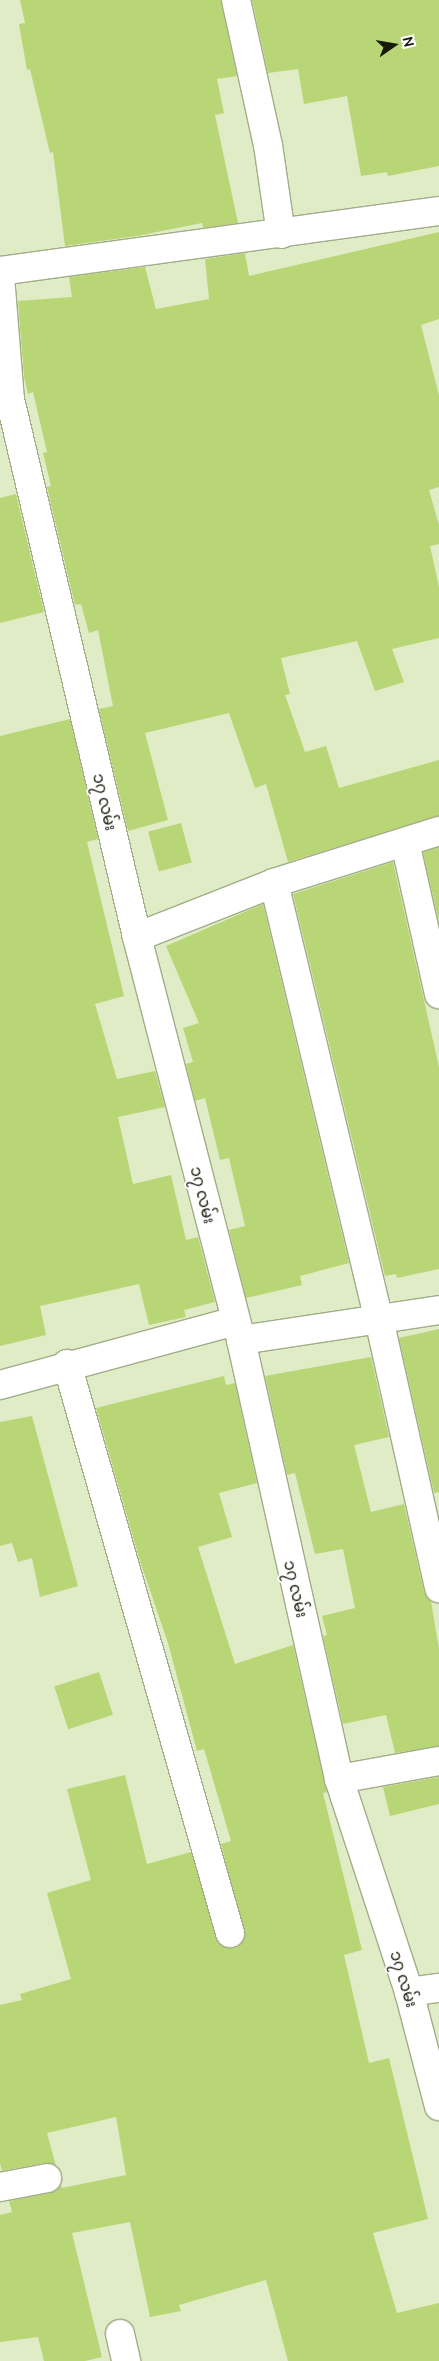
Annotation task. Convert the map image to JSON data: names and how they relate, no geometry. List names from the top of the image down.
{
  "streets": {
    "street": ["၁၇ လမ်း"]
  },
  "north": "right"
}
